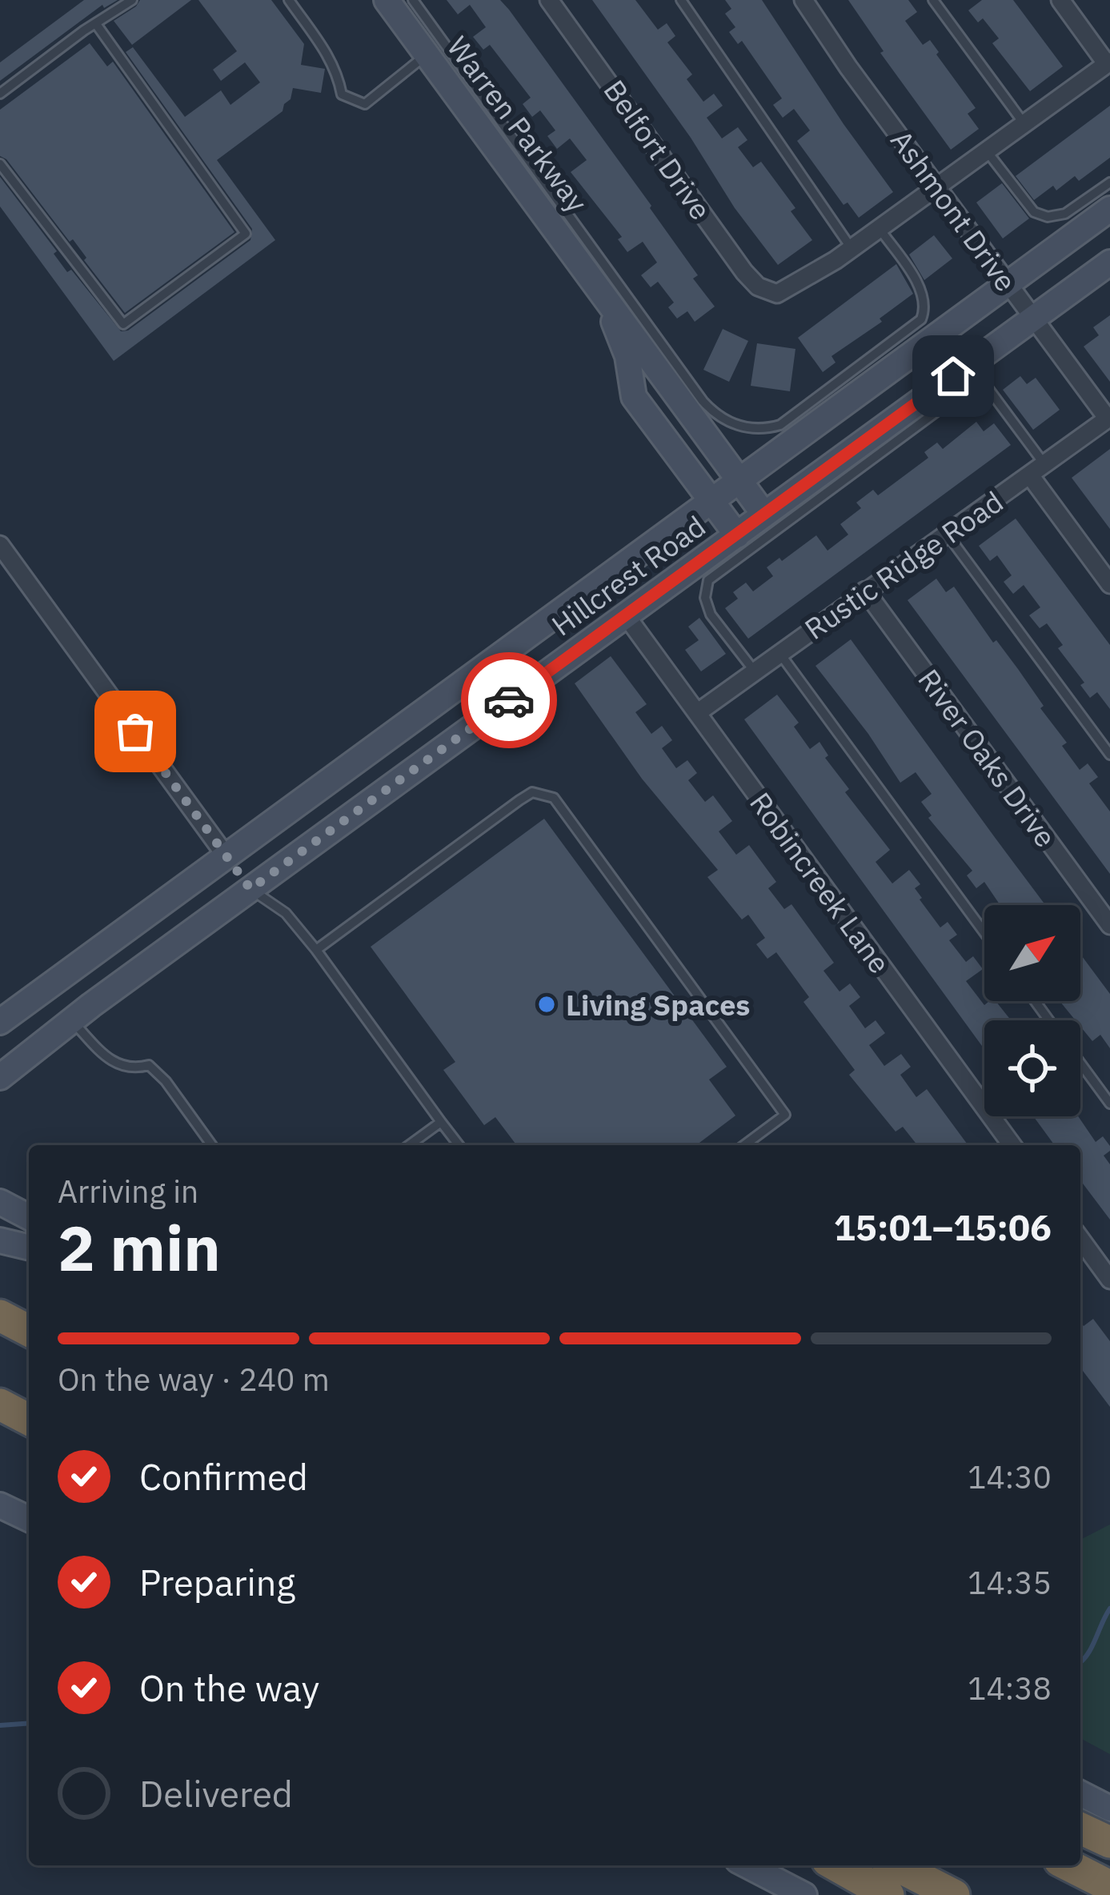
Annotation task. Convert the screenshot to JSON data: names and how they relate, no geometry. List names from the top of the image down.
{
  "streets": {
    "main road": ["Warren Parkway", "Hillcrest Road"],
    "street": [
      "Belfort Drive",
      "Ashmont Drive",
      "Rustic Ridge Road",
      "River Oaks Drive",
      "Robincreek Lane"
    ]
  },
  "crossings": [
    ["Warren Parkway", "Hillcrest Road"],
    ["Ashmont Drive", "Rustic Ridge Road"],
    ["Ashmont Drive", "Hillcrest Road"],
    ["Rustic Ridge Road", "River Oaks Drive"],
    ["Rustic Ridge Road", "Robincreek Lane"],
    ["Hillcrest Road", "Robincreek Lane"]
  ],
  "places": ["Living Spaces"],
  "north": "top right",
  "page": {
    "heading": ["2 min", "Arriving in", "15:01–15:06"],
    "bar": "On the way · 240 m",
    "list": [
      ["Confirmed", "14:30"],
      ["Preparing", "14:35"],
      ["On the way", "14:38"],
      "Delivered"
    ]
  }
}
